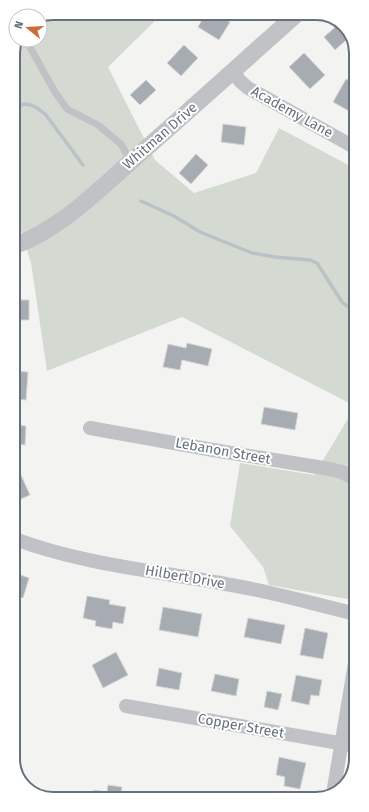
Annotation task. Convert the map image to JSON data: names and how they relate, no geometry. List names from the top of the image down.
{
  "streets": {
    "street": [
      "Academy Lane",
      "Whitman Drive",
      "Lebanon Street",
      "Hilbert Drive",
      "Copper Street"
    ]
  },
  "crossings": [
    ["Academy Lane", "Whitman Drive"]
  ],
  "north": "left"
}
